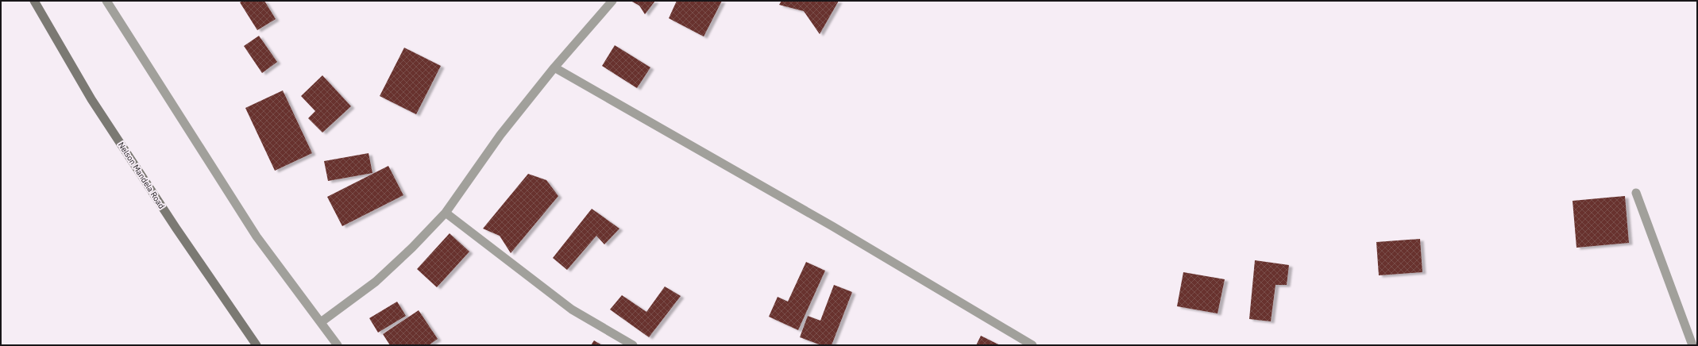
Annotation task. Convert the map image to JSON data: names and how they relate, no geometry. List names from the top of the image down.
{
  "streets": {
    "main road": ["Nelson Mandela Road"]
  }
}
